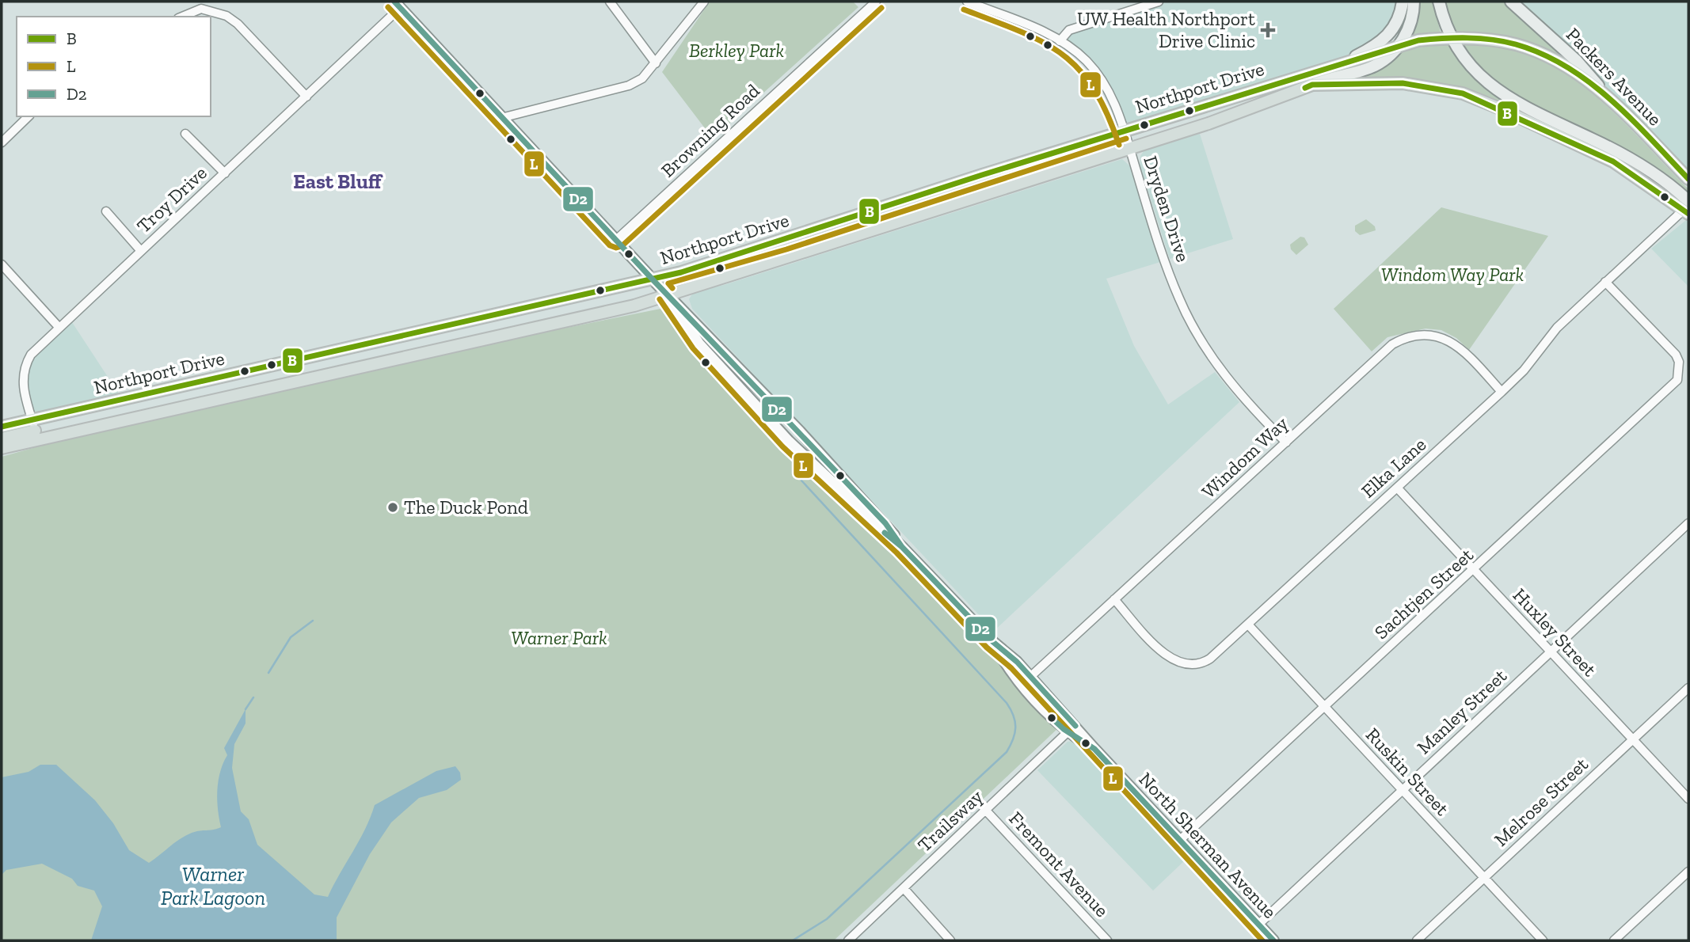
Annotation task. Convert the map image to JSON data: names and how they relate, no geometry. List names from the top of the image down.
{
  "streets": {
    "main road": ["Packers Avenue", "Northport Drive"],
    "street": [
      "Browning Road",
      "Troy Drive",
      "Dryden Drive",
      "Windom Way",
      "Elka Lane",
      "Sachtjen Street",
      "Huxley Street",
      "Manley Street",
      "Ruskin Street",
      "Melrose Street",
      "Trailsway",
      "North Sherman Avenue",
      "Fremont Avenue"
    ]
  },
  "crossings": [
    ["Packers Avenue", "Northport Drive"],
    ["Northport Drive", "Troy Drive"],
    ["Northport Drive", "Dryden Drive"],
    ["Northport Drive", "Elka Lane"],
    ["Northport Drive", "North Sherman Avenue"],
    ["Browning Road", "North Sherman Avenue"],
    ["Troy Drive", "North Sherman Avenue"],
    ["Dryden Drive", "Windom Way"],
    ["Windom Way", "Elka Lane"],
    ["Windom Way", "North Sherman Avenue"],
    ["Elka Lane", "Sachtjen Street"],
    ["Elka Lane", "Huxley Street"],
    ["Elka Lane", "Ruskin Street"],
    ["Sachtjen Street", "Huxley Street"],
    ["Sachtjen Street", "Ruskin Street"],
    ["Sachtjen Street", "North Sherman Avenue"],
    ["Huxley Street", "Manley Street"],
    ["Huxley Street", "Melrose Street"],
    ["Manley Street", "Ruskin Street"],
    ["Manley Street", "North Sherman Avenue"],
    ["Ruskin Street", "Melrose Street"],
    ["Trailsway", "North Sherman Avenue"],
    ["Trailsway", "Fremont Avenue"]
  ],
  "districts": ["East Bluff"],
  "water": ["Warner Park Lagoon"],
  "parks": ["Berkley Park", "Windom Way Park", "Warner Park"],
  "places": {
    "health": ["UW Health Northport Drive Clinic"],
    "other": ["The Duck Pond"]
  },
  "lines": ["transit line D2", "transit line L", "transit line B"],
  "legend": ["B", "L", "D2"]
}
